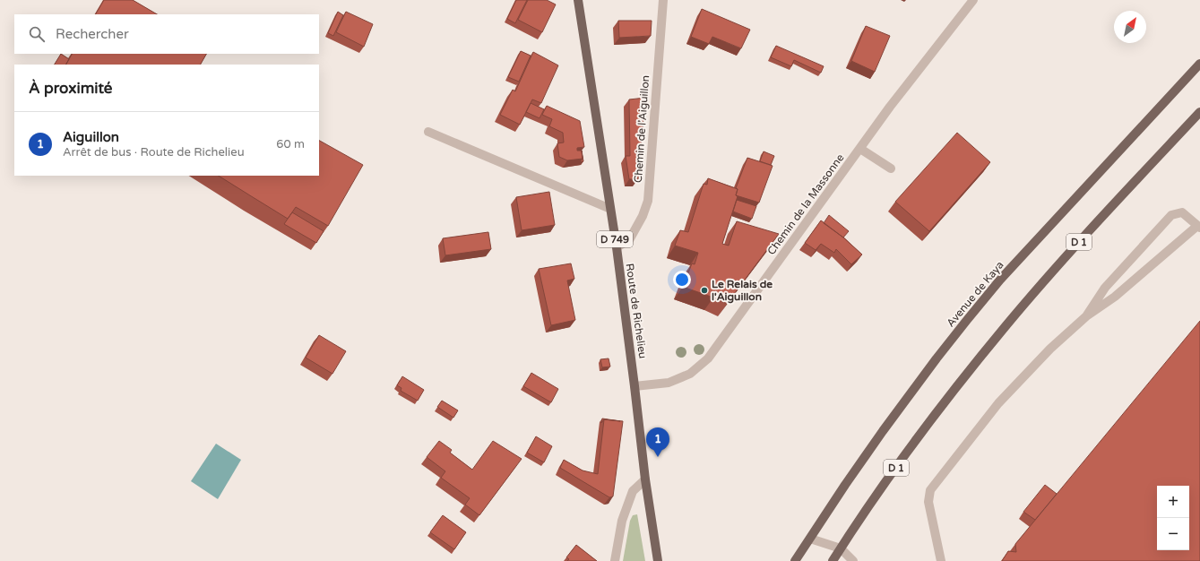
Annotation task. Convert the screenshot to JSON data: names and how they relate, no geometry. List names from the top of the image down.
{
  "streets": {
    "main road": [
      "D 749",
      "D 1",
      "Avenue de Kaya",
      "Route de Richelieu"
    ],
    "street": ["Chemin de l'Aiguillon", "Chemin de la Massonne"]
  },
  "crossings": [
    ["Chemin de l'Aiguillon", "Route de Richelieu"],
    ["Chemin de la Massonne", "Route de Richelieu"]
  ],
  "places": ["Le Relais de l'Aiguillon"],
  "north": "top right",
  "page": {
    "search": "Rechercher",
    "heading": "À proximité",
    "list": [
      {
        "mark": "1",
        "name": "Aiguillon",
        "note": "Arrêt de bus · Route de Richelieu",
        "value": "60 m"
      }
    ],
    "pins": "1",
    "map_buttons": ["+", "−"]
  }
}
